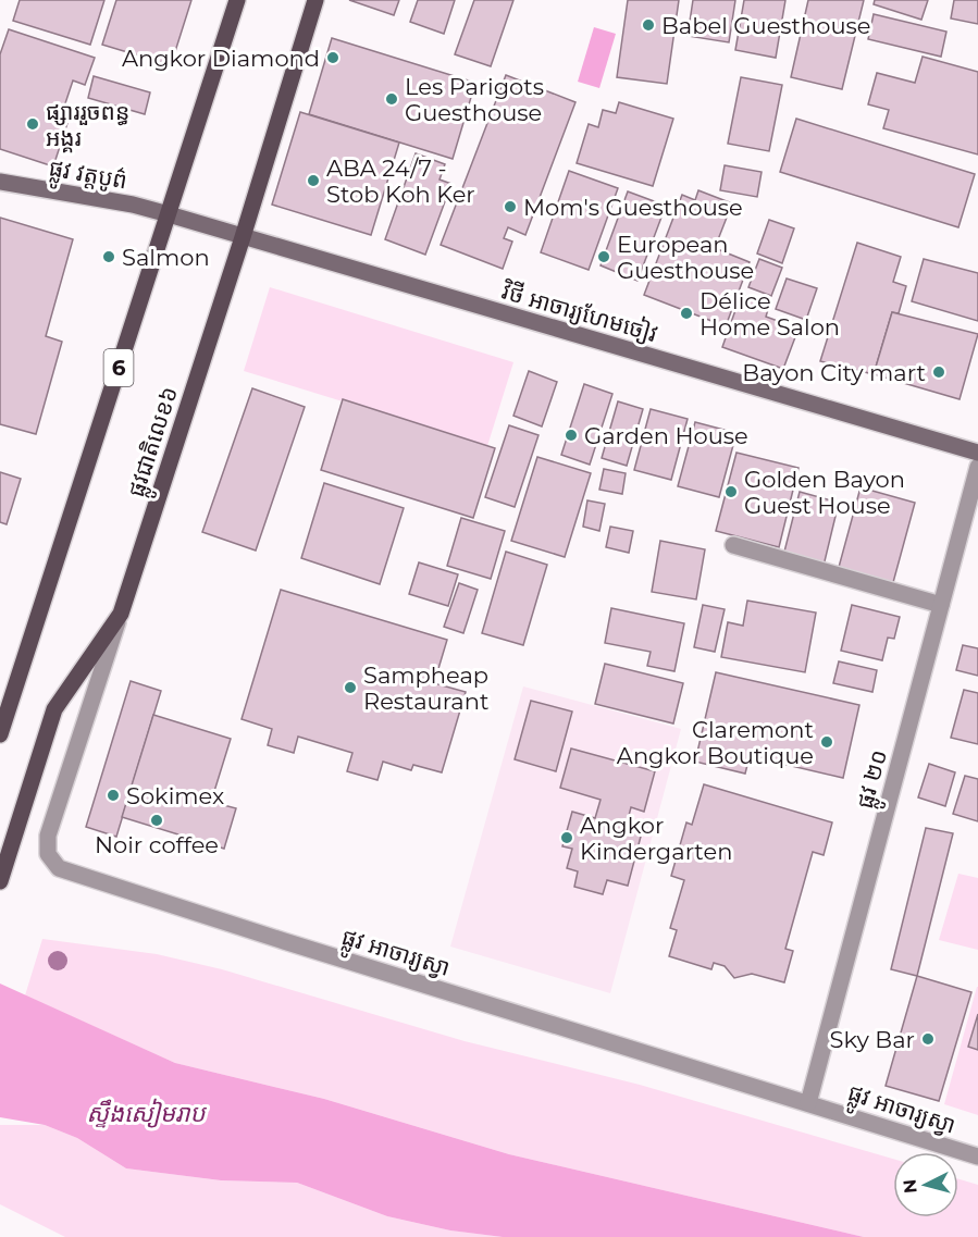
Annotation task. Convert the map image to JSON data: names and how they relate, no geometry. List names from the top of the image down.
{
  "streets": {
    "main road": ["6", "ផ្លូវជាតិលេខ៦"],
    "street": [
      "ផ្លូវ វត្តបូព៌",
      "វិថី អាចារ្យហែមចៀវ",
      "ផ្លូវ ២០",
      "ផ្លូវ អាចារ្យស្វា"
    ]
  },
  "crossings": [
    ["ផ្លូវ វត្តបូព៌", "វិថី អាចារ្យហែមចៀវ"],
    ["ផ្លូវ វត្តបូព៌", "6"],
    ["វិថី អាចារ្យហែមចៀវ", "6"],
    ["វិថី អាចារ្យហែមចៀវ", "ផ្លូវជាតិលេខ៦"],
    ["ផ្លូវជាតិលេខ៦", "ផ្លូវ អាចារ្យស្វា"],
    ["ផ្លូវ ២០", "ផ្លូវ អាចារ្យស្វា"]
  ],
  "water": ["ស្ទឹងសៀមរាប"],
  "places": [
    "Babel Guesthouse",
    "Angkor Diamond",
    "Les Parigots Guesthouse",
    "ផ្សាររួចពន្ធ អង្គរ",
    "ABA 24/7 - Stob Koh Ker",
    "Mom's Guesthouse",
    "Salmon",
    "European Guesthouse",
    "Délice Home Salon",
    "Bayon City mart",
    "Garden House",
    "Golden Bayon Guest House",
    "Sampheap Restaurant",
    "Claremont Angkor Boutique",
    "Sokimex",
    "Noir coffee",
    "Angkor Kindergarten",
    "Sky Bar"
  ],
  "north": "left"
}
